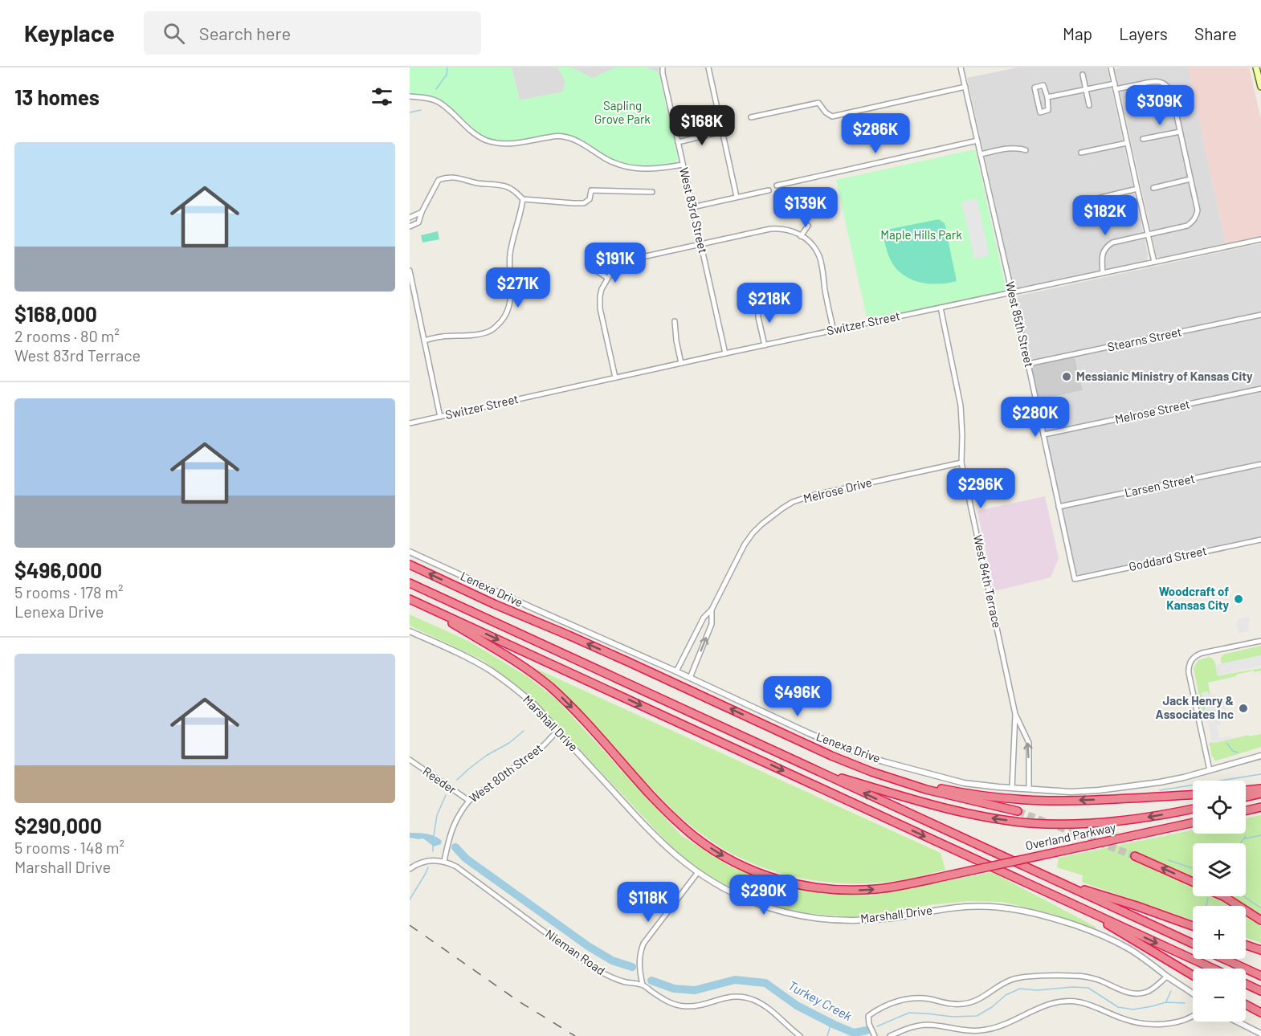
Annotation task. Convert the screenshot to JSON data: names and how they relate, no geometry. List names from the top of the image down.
{
  "streets": {
    "highway": ["Overland Parkway"],
    "street": [
      "West 83rd Street",
      "Switzer Street",
      "West 85th Street",
      "Stearns Street",
      "Melrose Street",
      "Larsen Street",
      "Melrose Drive",
      "Goddard Street",
      "West 84th Terrace",
      "Lenexa Drive",
      "Marshall Drive",
      "West 80th Street",
      "Reeder",
      "Nieman Road"
    ]
  },
  "crossings": [
    ["West 83rd Street", "Switzer Street"],
    ["Switzer Street", "West 85th Street"],
    ["Switzer Street", "West 84th Terrace"],
    ["West 85th Street", "Stearns Street"],
    ["West 85th Street", "Melrose Street"],
    ["West 85th Street", "Larsen Street"],
    ["West 85th Street", "Goddard Street"],
    ["Melrose Drive", "West 84th Terrace"],
    ["Melrose Drive", "Lenexa Drive"],
    ["West 84th Terrace", "Lenexa Drive"],
    ["Marshall Drive", "West 80th Street"],
    ["West 80th Street", "Reeder"],
    ["West 80th Street", "Nieman Road"]
  ],
  "water": ["Turkey Creek"],
  "parks": ["Sapling Grove Park", "Maple Hills Park"],
  "places": ["Messianic Ministry of Kansas City", "Woodcraft of Kansas City", "Jack Henry & Associates Inc"],
  "page": {
    "header": "Keyplace",
    "search": "Search here",
    "nav": ["Map", "Layers", "Share"],
    "heading": "13 homes",
    "price": [
      "$309K",
      "$168K",
      "$286K",
      "$139K",
      "$182K",
      "$191K",
      "$271K",
      "$218K",
      "$280K",
      "$296K",
      "$496K",
      "$290K",
      "$118K"
    ],
    "list": [
      {
        "name": "$168,000",
        "note": "2 rooms · 80 m² · West 83rd Terrace"
      },
      {
        "name": "$496,000",
        "note": "5 rooms · 178 m² · Lenexa Drive"
      },
      {
        "name": "$290,000",
        "note": "5 rooms · 148 m² · Marshall Drive"
      }
    ],
    "map_buttons": ["+", "−"]
  }
}
